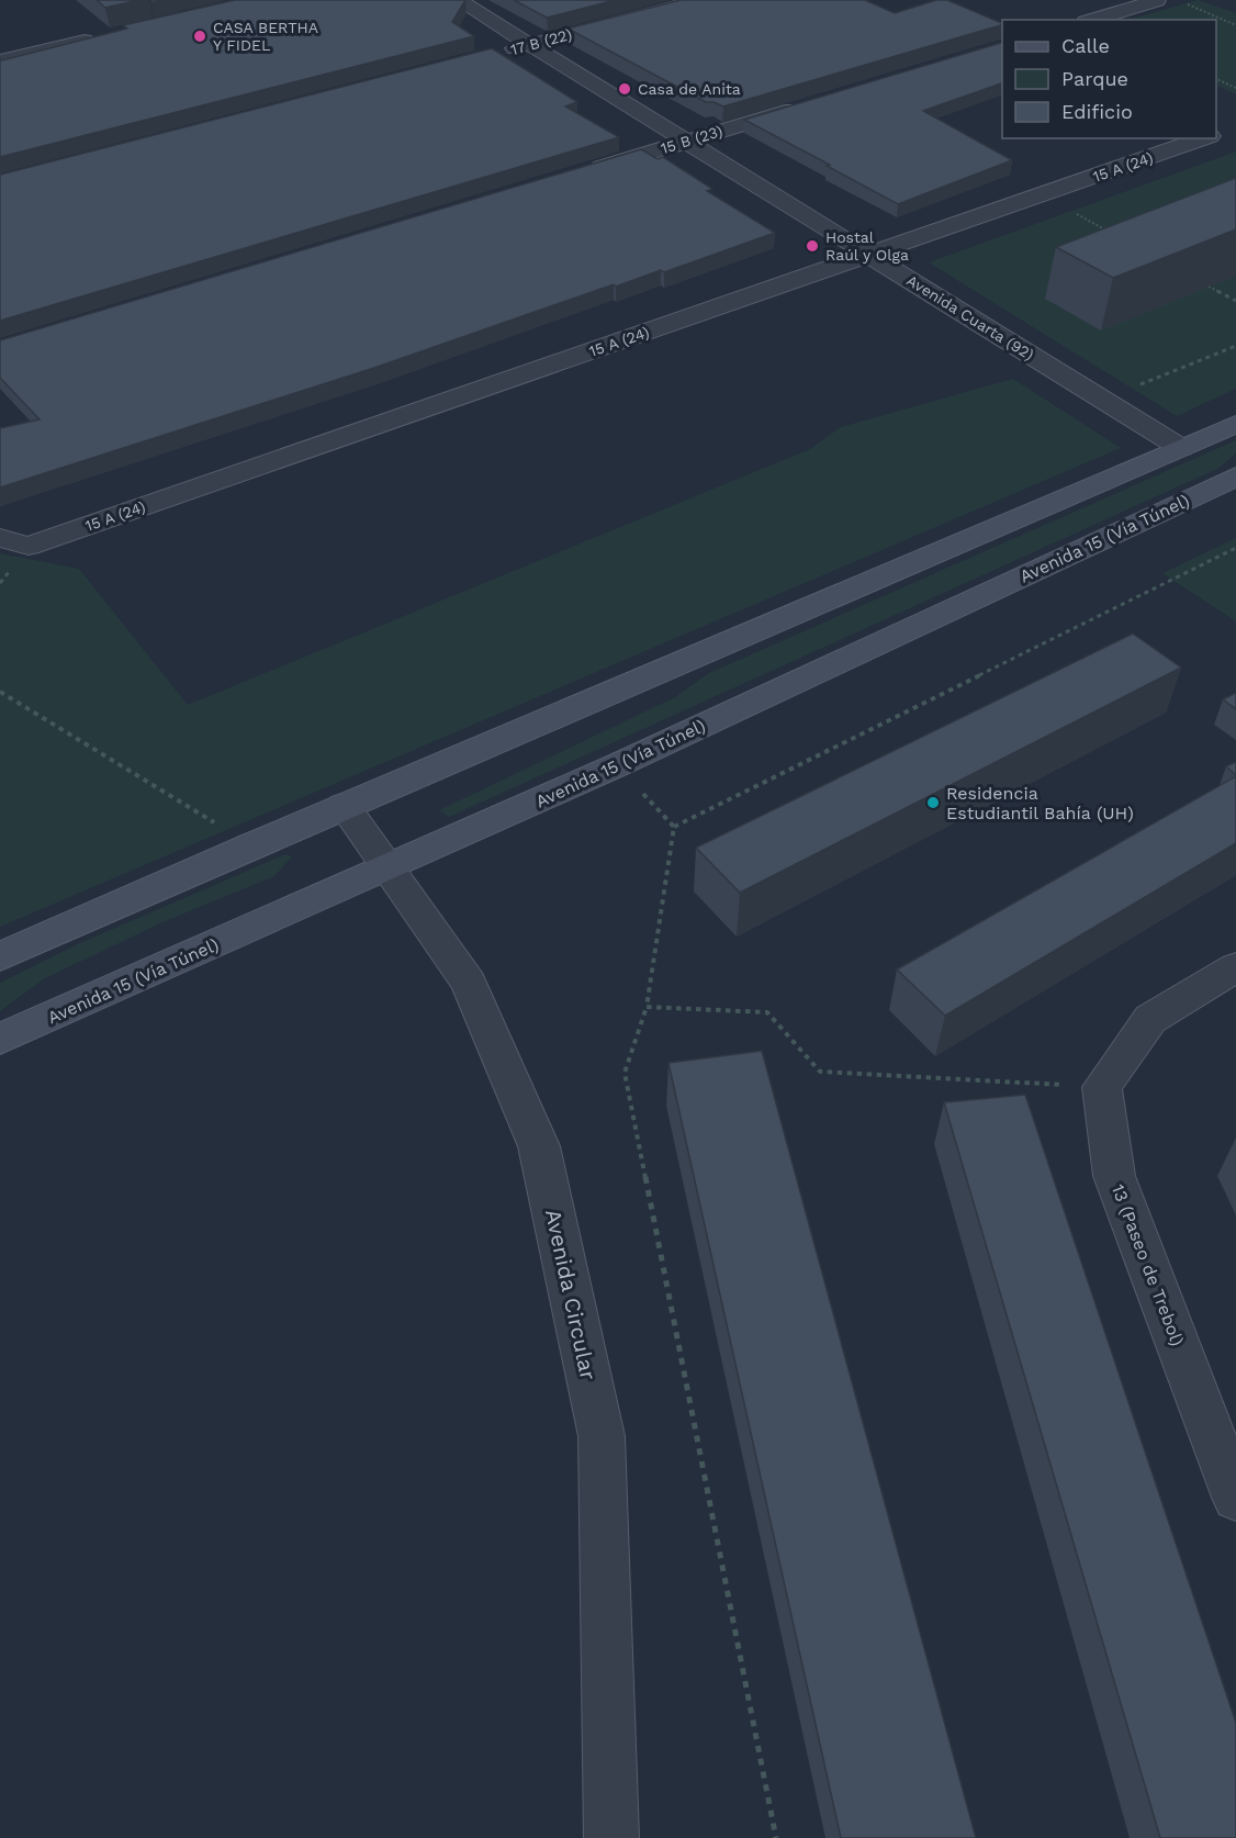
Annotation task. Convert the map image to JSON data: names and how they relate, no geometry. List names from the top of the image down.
{
  "streets": {
    "main road": ["Avenida 15 (Vía Túnel)"],
    "street": [
      "17 B (22)",
      "15 B (23)",
      "15 A (24)",
      "Avenida Cuarta (92)",
      "13 (Paseo de Trebol)",
      "Avenida Circular"
    ]
  },
  "crossings": [
    ["17 B (22)", "Avenida Cuarta (92)"],
    ["15 B (23)", "Avenida Cuarta (92)"],
    ["15 A (24)", "Avenida Cuarta (92)"],
    ["Avenida 15 (Vía Túnel)", "Avenida Circular"]
  ],
  "places": [
    "CASA BERTHA Y FIDEL",
    "Casa de Anita",
    "Hostal Raúl y Olga",
    "Residencia Estudiantil Bahía (UH)"
  ],
  "legend": ["Calle", "Parque", "Edificio"]
}
